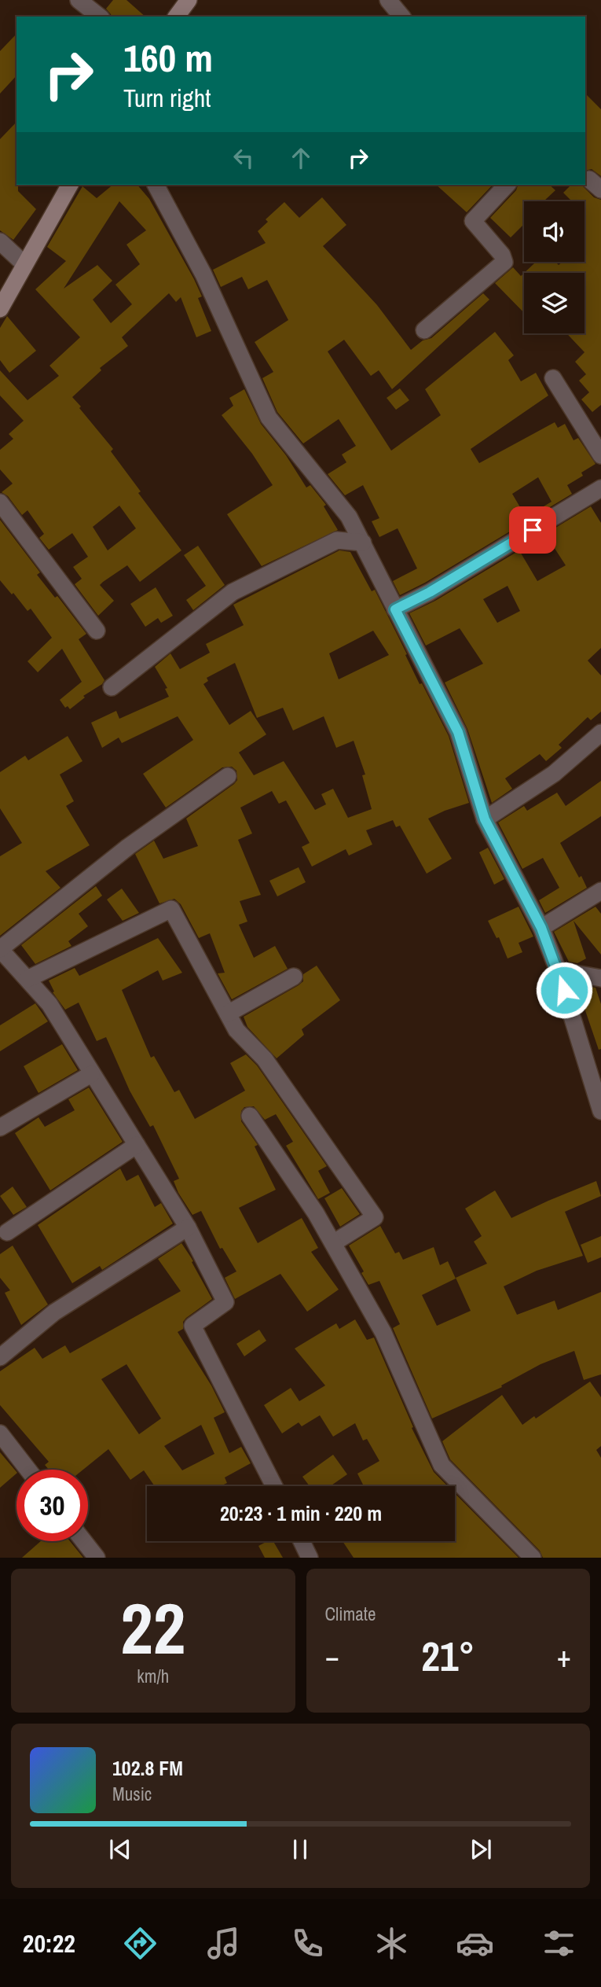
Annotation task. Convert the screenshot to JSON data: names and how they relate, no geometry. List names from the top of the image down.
{
  "page": {
    "turn": ["160 m", "Turn right"],
    "limit": "30",
    "trip": "20:23 · 1 min · 220 m",
    "tile": [
      ["22", "km/h"],
      "Climate"
    ],
    "heat": ["−", "21°", "+"],
    "song": ["102.8 FM", "Music"],
    "tabs": "20:22"
  }
}
